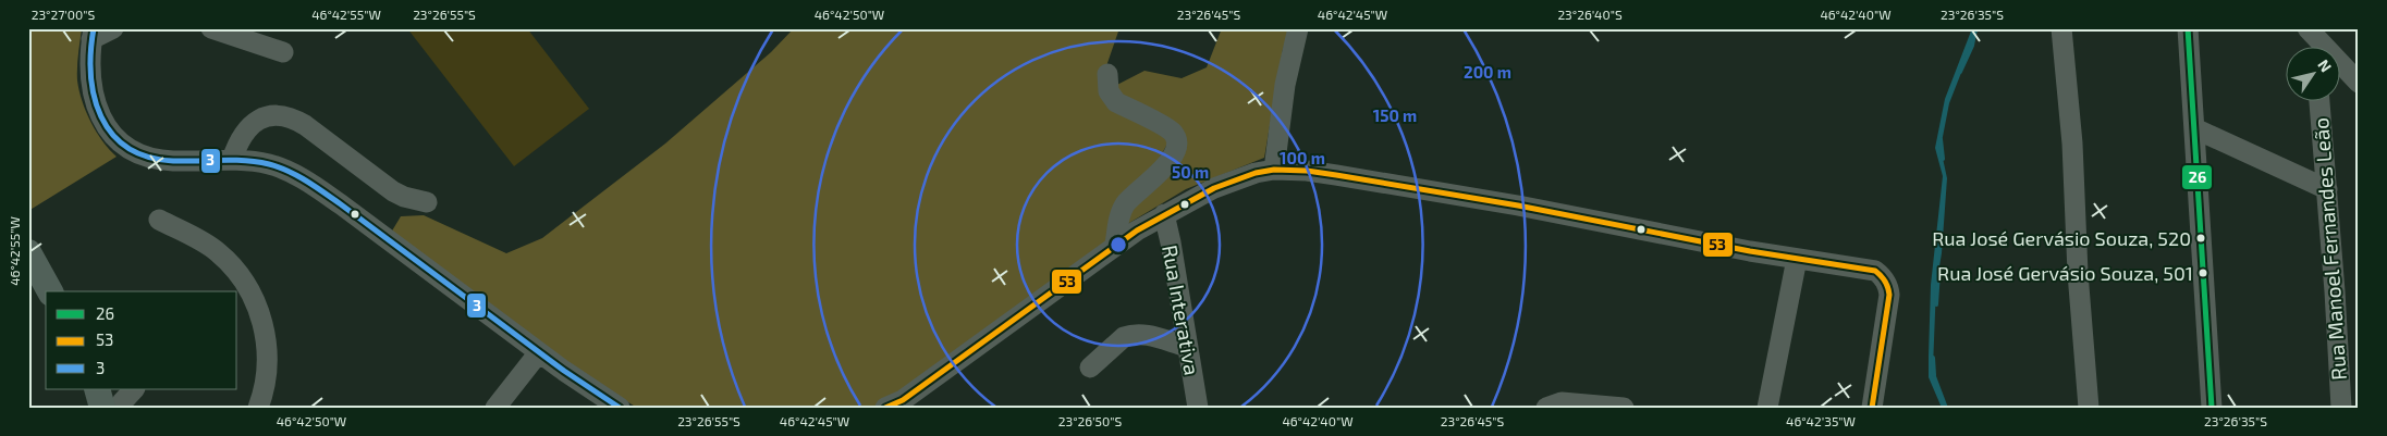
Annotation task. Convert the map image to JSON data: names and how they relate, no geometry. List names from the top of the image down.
{
  "streets": {
    "street": ["Rua Manoel Fernandes Leão", "Rua Interativa"]
  },
  "places": ["Rua José Gervásio Souza, 520", "Rua José Gervásio Souza, 501"],
  "lines": ["transit line 26", "transit line 3", "transit line 53"],
  "legend": ["26", "53", "3"],
  "north": "top right",
  "coordinates": [
    "23°27'00\"S",
    "46°42'55\"W",
    "23°26'55\"S",
    "46°42'50\"W",
    "23°26'45\"S",
    "46°42'45\"W",
    "23°26'40\"S",
    "46°42'40\"W",
    "23°26'35\"S",
    "23°26'50\"S",
    "46°42'35\"W"
  ],
  "rings": [
    "200 m",
    "150 m",
    "100 m",
    "50 m"
  ]
}
